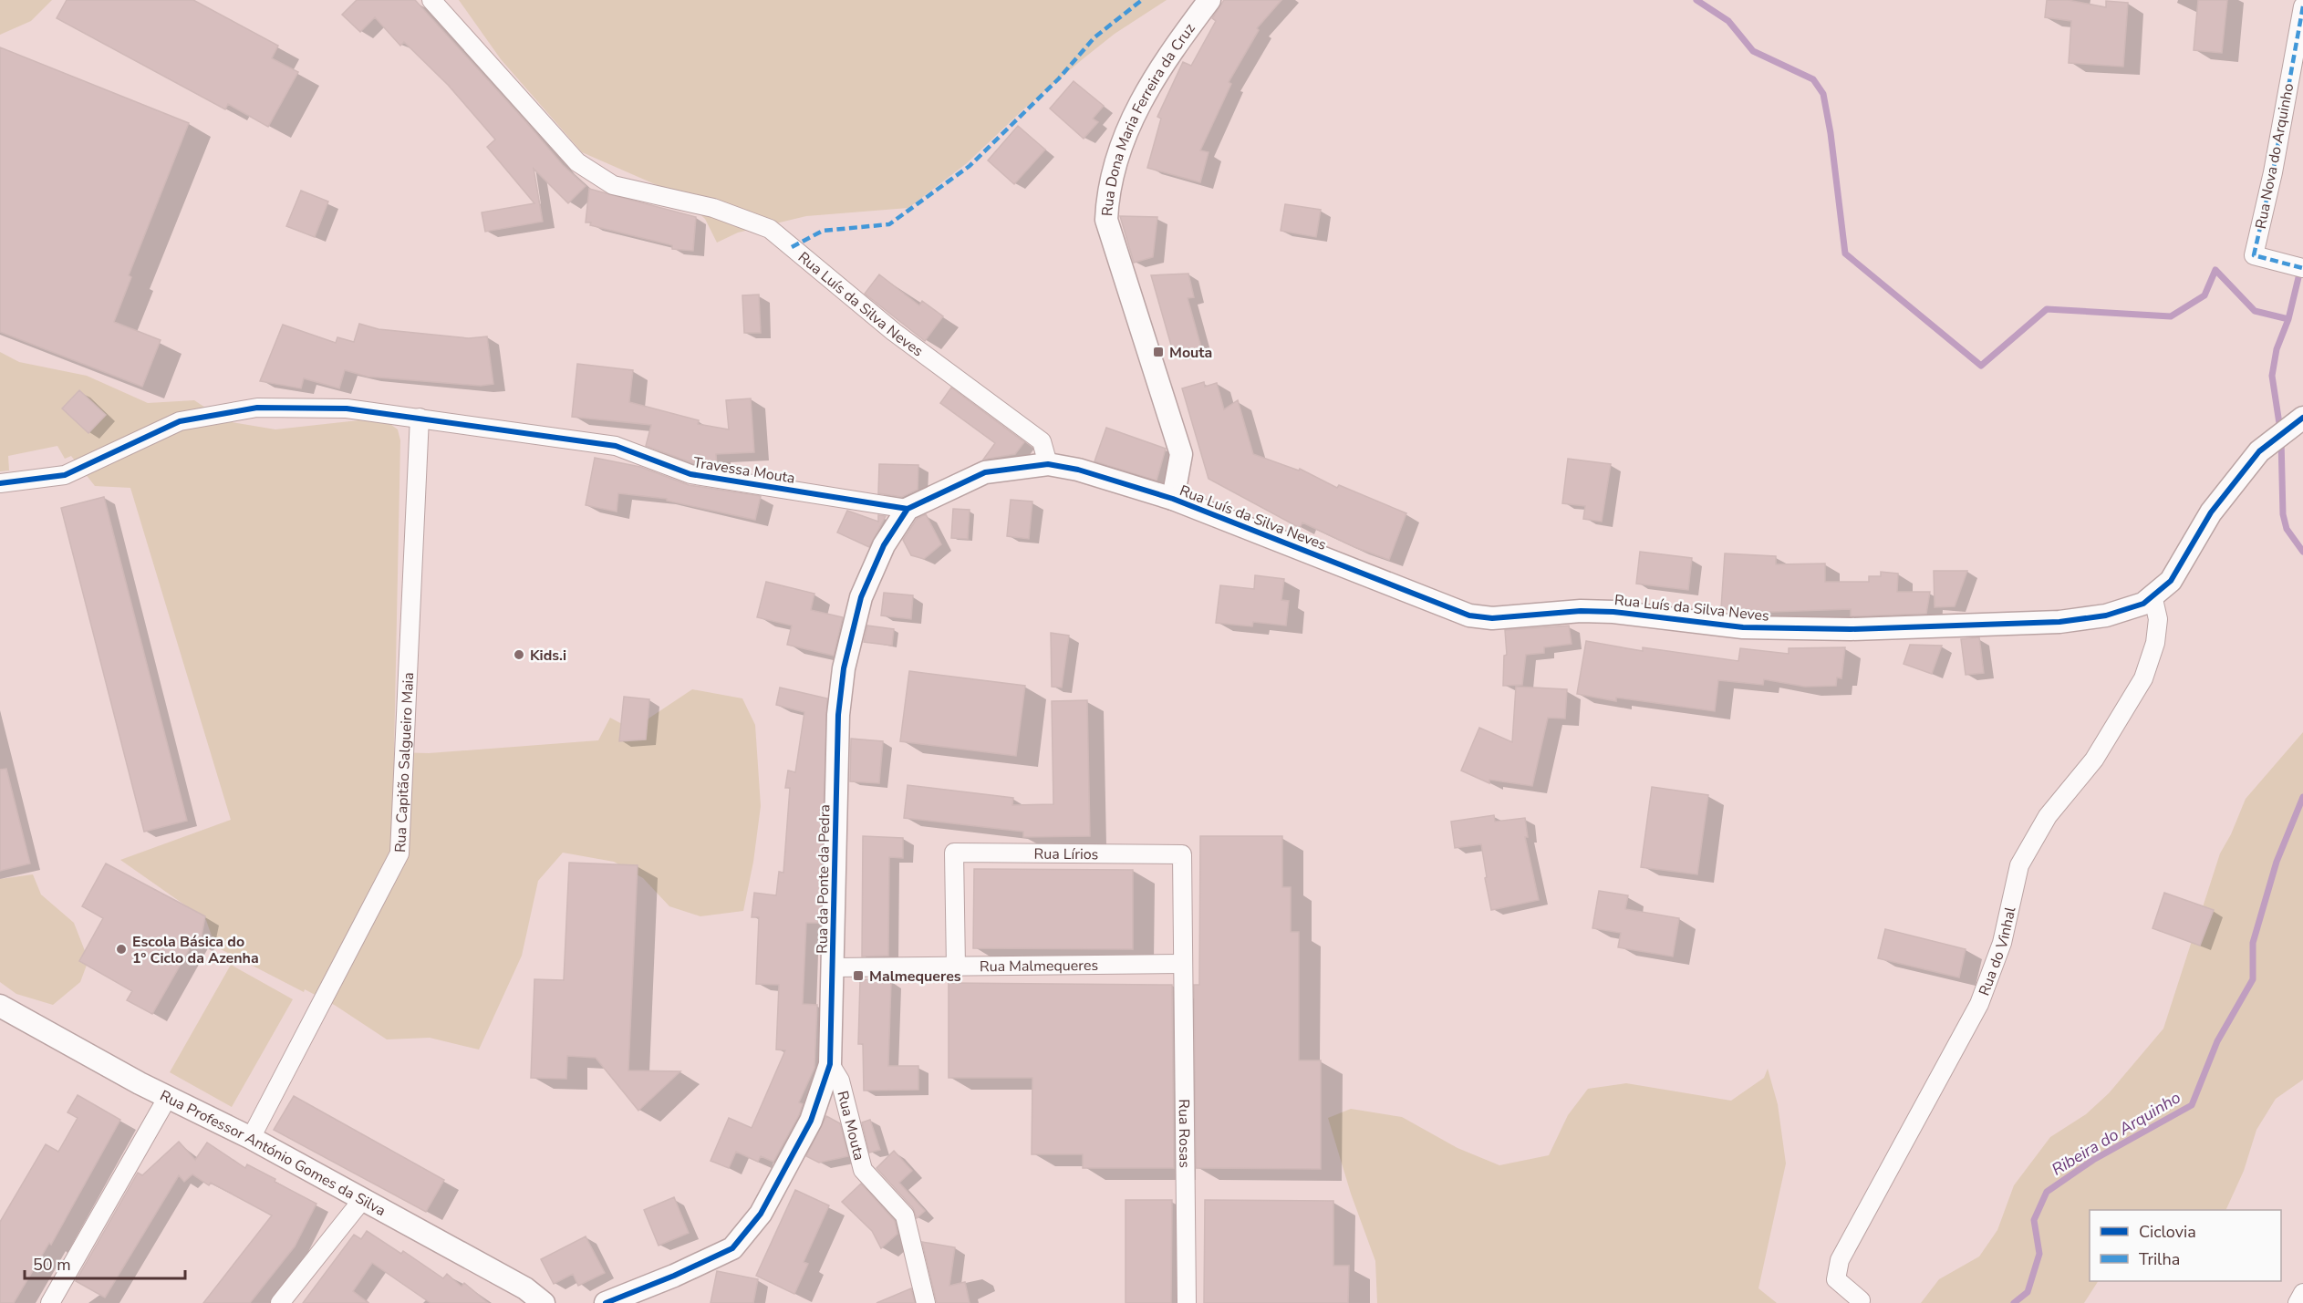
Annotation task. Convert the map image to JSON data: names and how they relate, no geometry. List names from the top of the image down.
{
  "streets": {
    "street": [
      "Rua Dona Maria Ferreira da Cruz",
      "Rua Nova do Arquinho",
      "Rua Luís da Silva Neves",
      "Travessa Mouta",
      "Rua Capitão Salgueiro Maia",
      "Rua Lírios",
      "Rua da Ponte da Pedra",
      "Rua do Vinhal",
      "Rua Malmequeres",
      "Rua Mouta",
      "Rua Rosas",
      "Rua Professor António Gomes da Silva"
    ]
  },
  "crossings": [
    ["Rua Dona Maria Ferreira da Cruz", "Rua Luís da Silva Neves"],
    ["Rua Luís da Silva Neves", "Rua do Vinhal"],
    ["Travessa Mouta", "Rua Capitão Salgueiro Maia"],
    ["Travessa Mouta", "Rua da Ponte da Pedra"],
    ["Rua Capitão Salgueiro Maia", "Rua Professor António Gomes da Silva"],
    ["Rua Lírios", "Rua Malmequeres"],
    ["Rua Lírios", "Rua Rosas"],
    ["Rua da Ponte da Pedra", "Rua Malmequeres"],
    ["Rua da Ponte da Pedra", "Rua Mouta"],
    ["Rua Malmequeres", "Rua Rosas"]
  ],
  "water": ["Ribeira do Arquinho"],
  "places": {
    "transit": ["Mouta", "Malmequeres"],
    "other": ["Kids.i", "Escola Básica do 1º Ciclo da Azenha"]
  },
  "legend": ["Ciclovia", "Trilha"],
  "scale_bar": "50 m"
}
